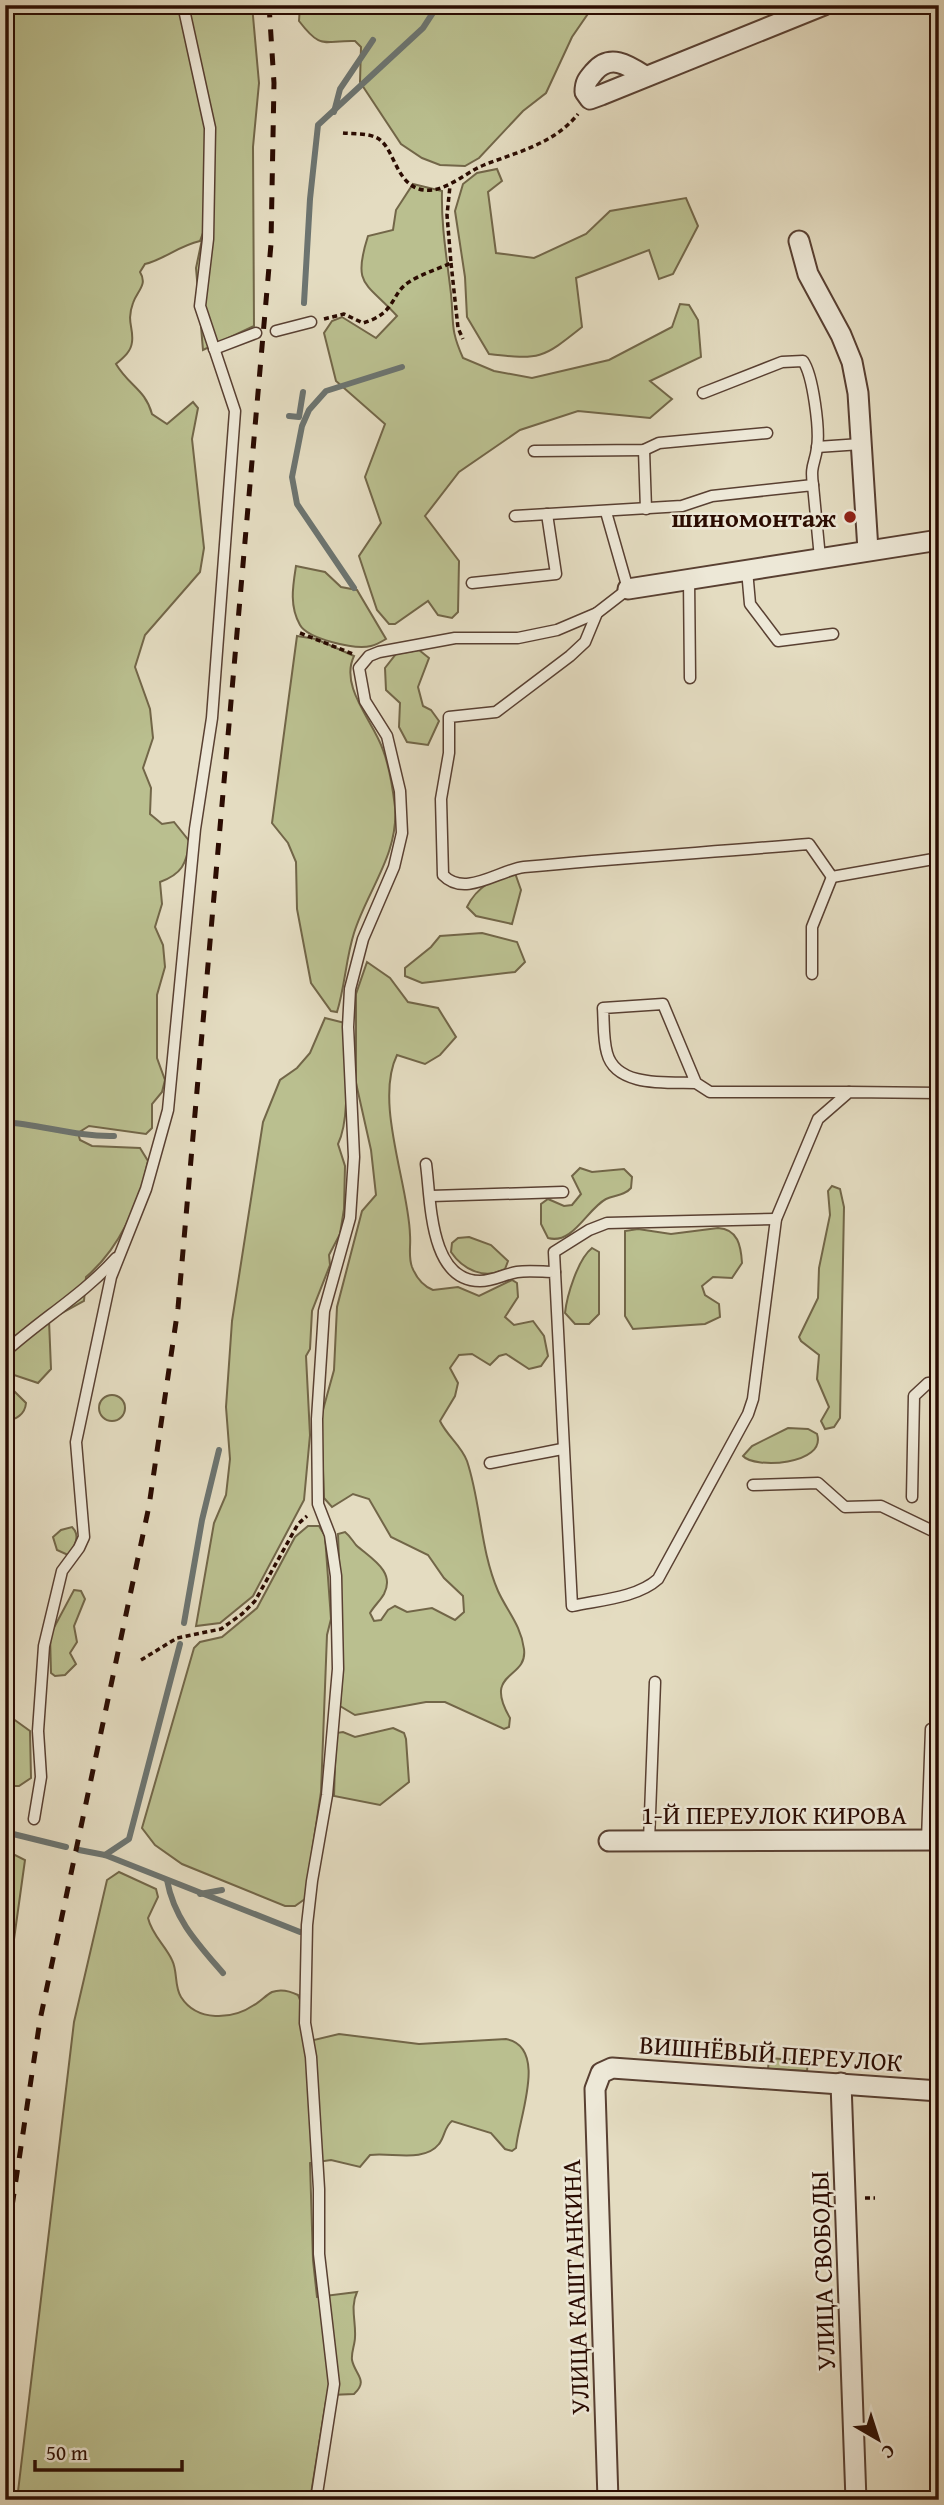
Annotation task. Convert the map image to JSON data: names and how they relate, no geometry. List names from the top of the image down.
{
  "streets": {
    "street": [
      "1-Й ПЕРЕУЛОК КИРОВА",
      "ВИШНЁВЫЙ ПЕРЕУЛОК",
      "УЛИЦА СВОБОДЫ",
      "УЛИЦА КАШТАНКИНА"
    ]
  },
  "crossings": [
    ["ВИШНЁВЫЙ ПЕРЕУЛОК", "УЛИЦА СВОБОДЫ"],
    ["ВИШНЁВЫЙ ПЕРЕУЛОК", "УЛИЦА КАШТАНКИНА"]
  ],
  "places": ["шиномонтаж"],
  "scale_bar": "50 m",
  "north": "bottom right"
}
